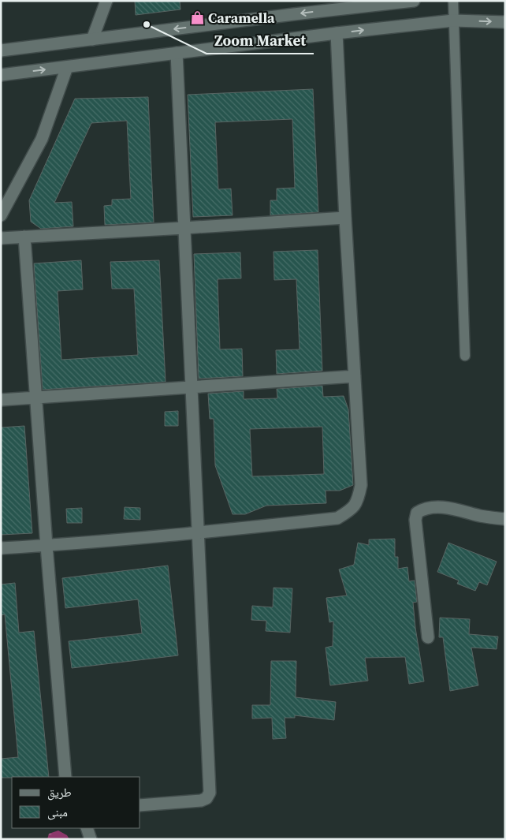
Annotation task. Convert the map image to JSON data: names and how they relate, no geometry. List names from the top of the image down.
{
  "places": {
    "shop": ["Caramella"],
    "other": ["Zoom Market"]
  },
  "legend": ["طريق", "مبنى"]
}
